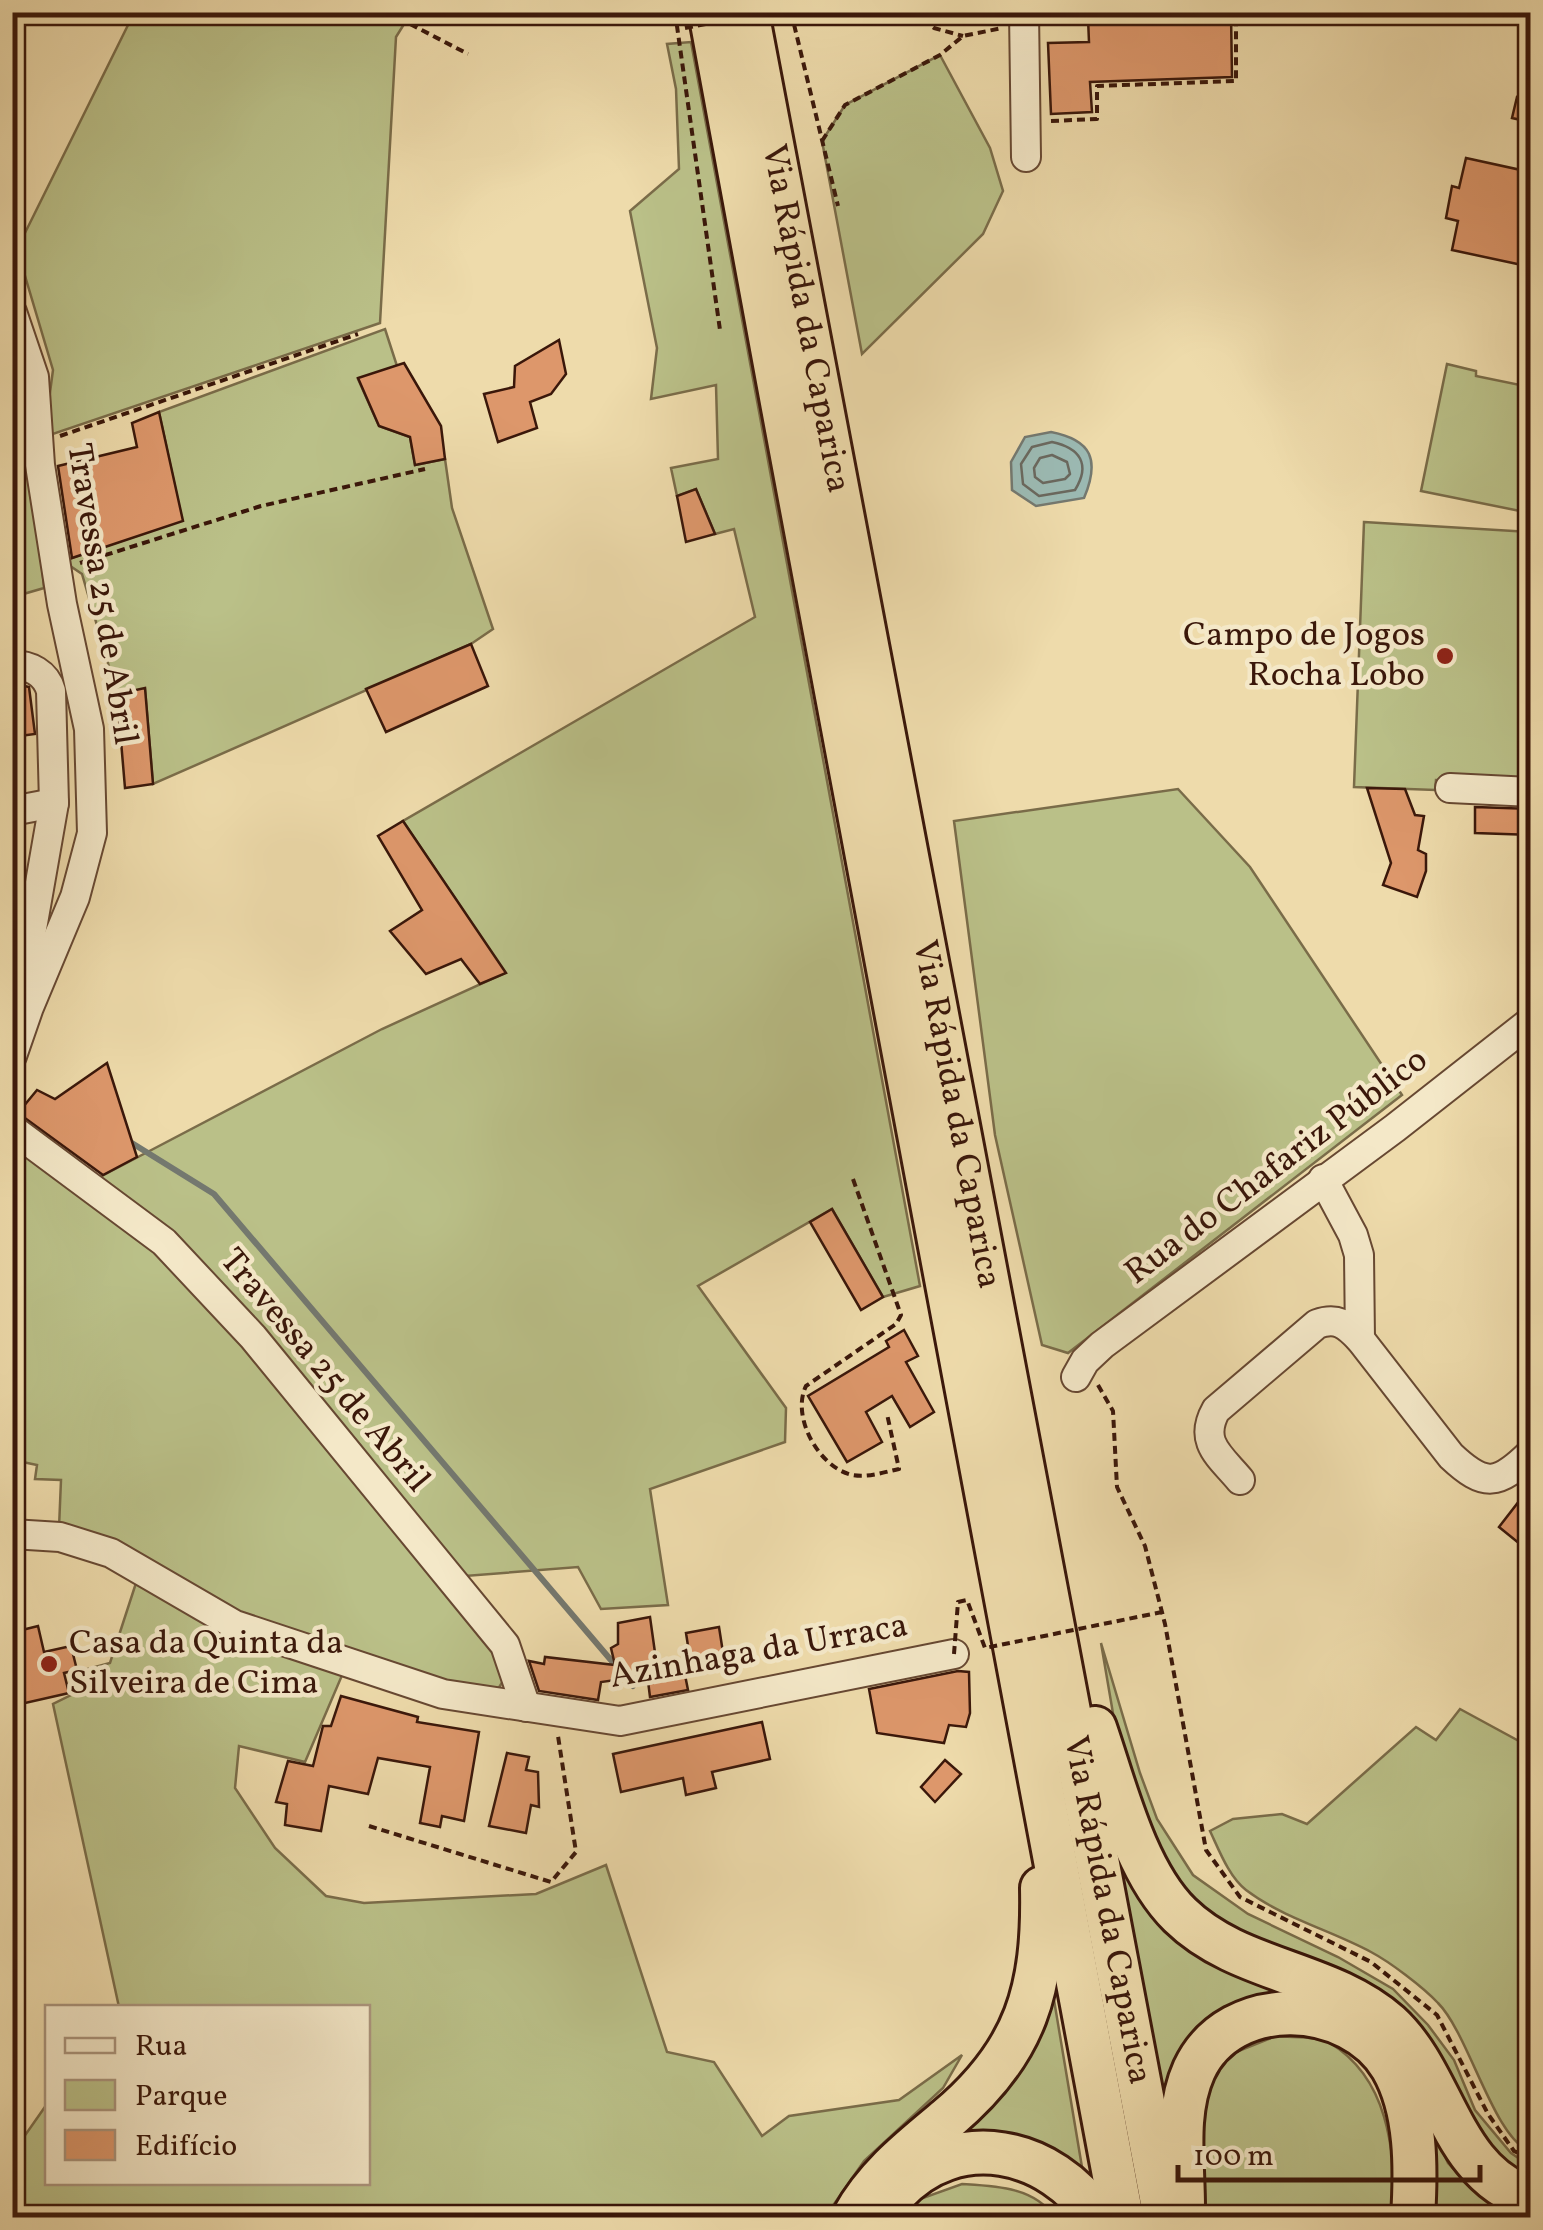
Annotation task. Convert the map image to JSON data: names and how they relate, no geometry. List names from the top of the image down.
{
  "streets": {
    "highway": ["Via Rápida da Caparica"],
    "street": ["Travessa 25 de Abril", "Rua do Chafariz Público", "Azinhaga da Urraca"]
  },
  "crossings": [
    ["Travessa 25 de Abril", "Azinhaga da Urraca"]
  ],
  "places": ["Campo de Jogos Rocha Lobo", "Casa da Quinta da Silveira de Cima"],
  "legend": ["Rua", "Parque", "Edifício"],
  "scale_bar": "100 m"
}
